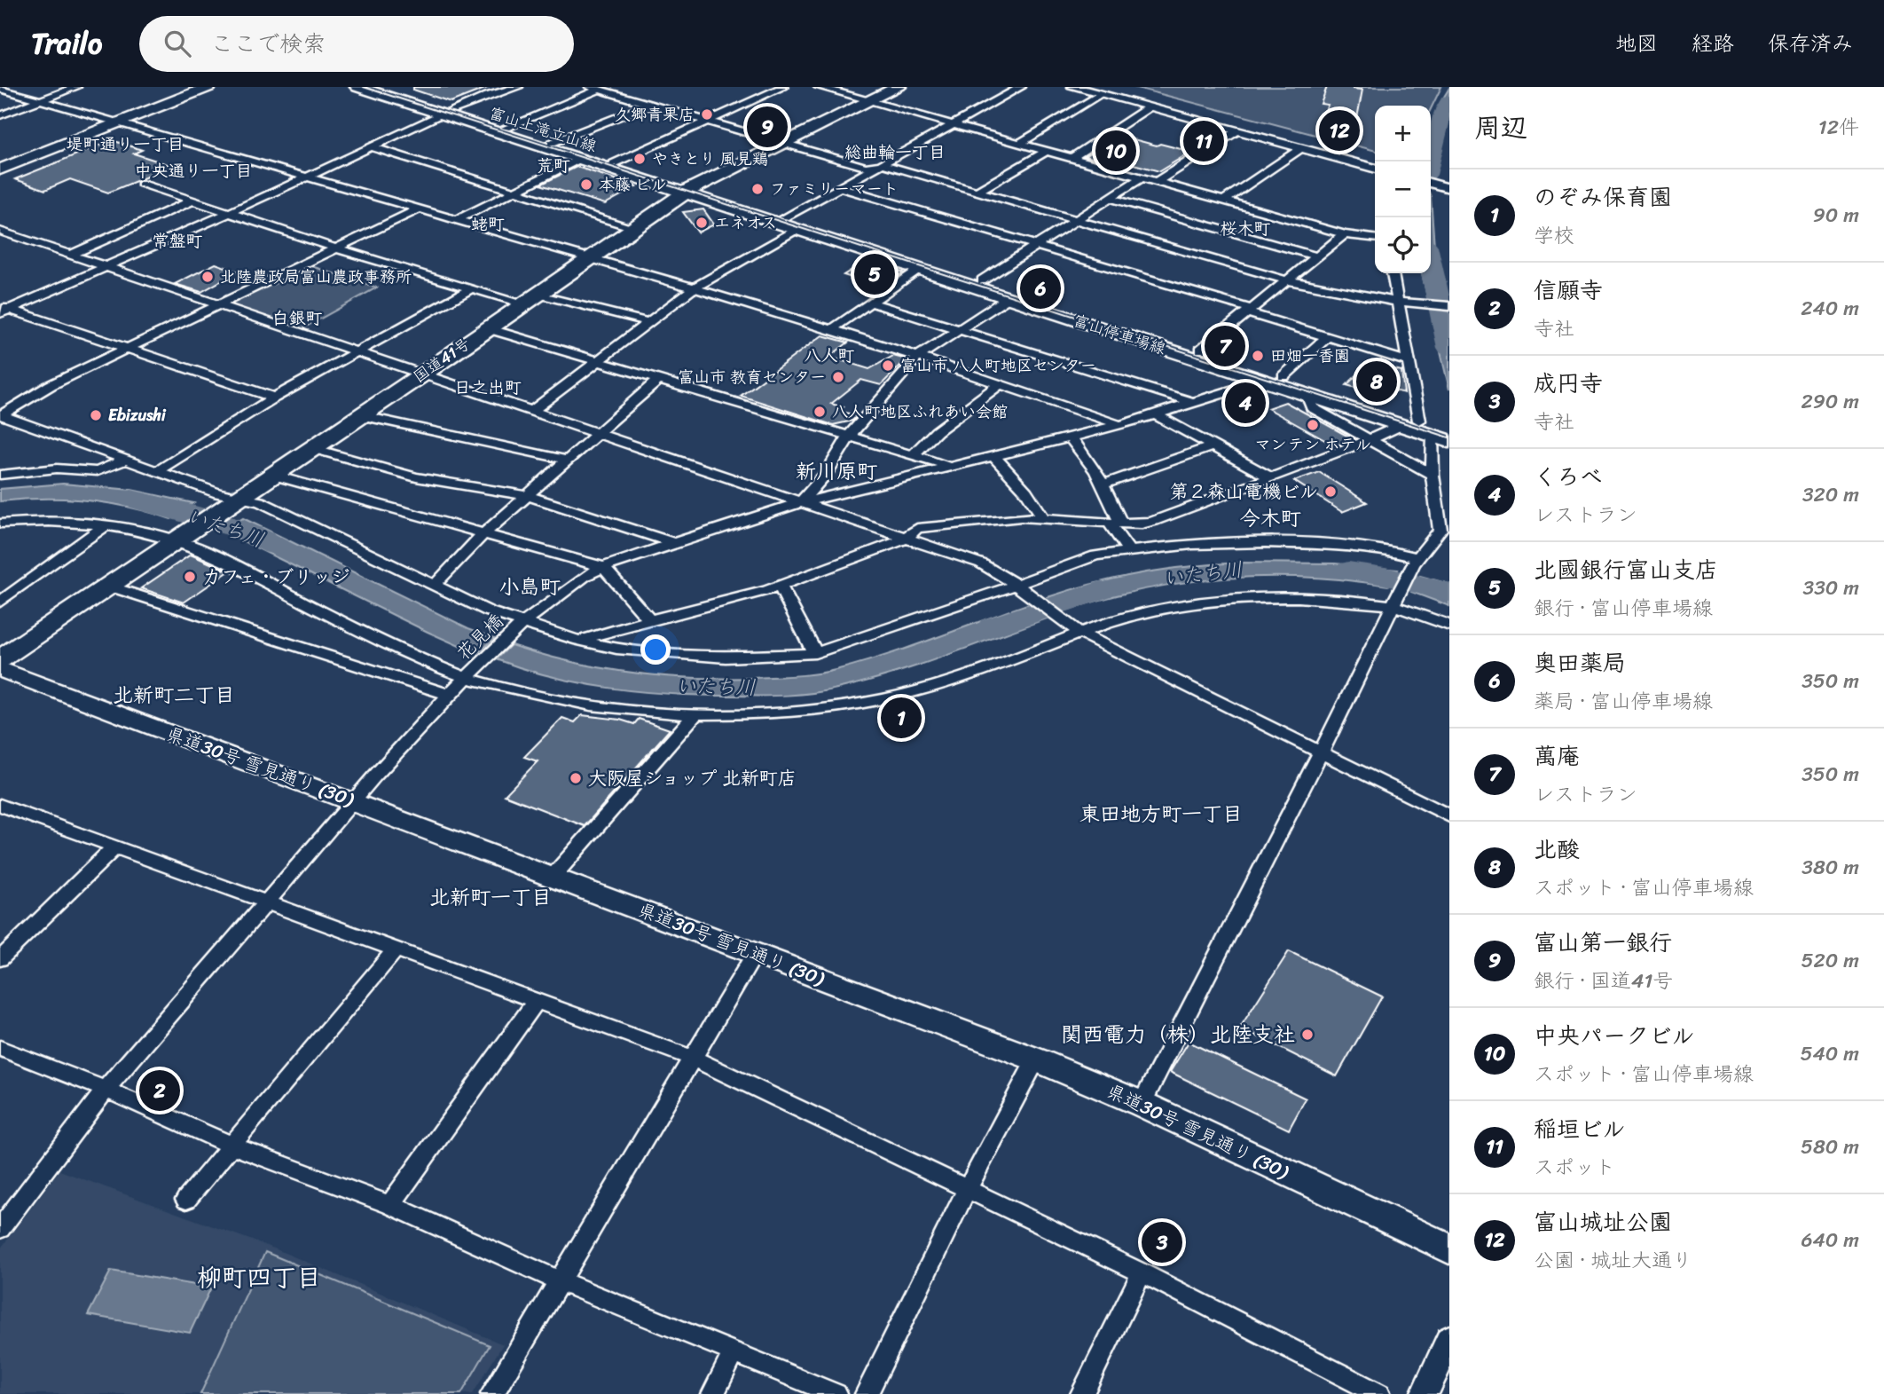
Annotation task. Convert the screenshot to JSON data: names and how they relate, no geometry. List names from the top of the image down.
{
  "streets": {
    "highway": ["国道41号"],
    "main road": ["富山上滝立山線", "富山停車場線", "県道30号 雪見通り (30)"],
    "street": ["花見橋"]
  },
  "crossings": [
    ["富山上滝立山線", "富山停車場線"],
    ["富山上滝立山線", "国道41号"],
    ["富山停車場線", "国道41号"],
    ["富山停車場線", "花見橋"],
    ["花見橋", "県道30号 雪見通り (30)"]
  ],
  "districts": [
    "堤町通り一丁目",
    "総曲輪一丁目",
    "荒町",
    "中央通り一丁目",
    "蛯町",
    "桜木町",
    "常盤町",
    "白銀町",
    "八人町",
    "日之出町",
    "新川原町",
    "今木町",
    "小島町",
    "北新町二丁目",
    "東田地方町一丁目",
    "北新町一丁目",
    "柳町四丁目"
  ],
  "water": ["いたち川"],
  "places": [
    "久郷青果店",
    "やきとり 風見鶏",
    "本藤 ビル",
    "ファミリーマート",
    "エネオス",
    "北陸農政局富山農政事務所",
    "田畑一香園",
    "富山市 八人町地区センター",
    "富山市 教育センター",
    "八人町地区ふれあい会館",
    "Ebizushi",
    "マンテン ホテル",
    "第２森山電機ビル",
    "カフェ・ブリッジ",
    "大阪屋ショップ 北新町店",
    "関西電力（株）北陸支社"
  ],
  "page": {
    "header": "Trailo",
    "search": "ここで検索",
    "nav": ["地図", "経路", "保存済み"],
    "heading": ["周辺", "12件"],
    "pins": [
      "9",
      "12",
      "11",
      "10",
      "5",
      "6",
      "7",
      "8",
      "4",
      "1",
      "2",
      "3"
    ],
    "map_buttons": ["+", "−"],
    "list": [
      {
        "mark": "1",
        "name": "のぞみ保育園",
        "note": "学校",
        "value": "90 m"
      },
      {
        "mark": "2",
        "name": "信願寺",
        "note": "寺社",
        "value": "240 m"
      },
      {
        "mark": "3",
        "name": "成円寺",
        "note": "寺社",
        "value": "290 m"
      },
      {
        "mark": "4",
        "name": "くろべ",
        "note": "レストラン",
        "value": "320 m"
      },
      {
        "mark": "5",
        "name": "北國銀行富山支店",
        "note": "銀行 · 富山停車場線",
        "value": "330 m"
      },
      {
        "mark": "6",
        "name": "奥田薬局",
        "note": "薬局 · 富山停車場線",
        "value": "350 m"
      },
      {
        "mark": "7",
        "name": "萬庵",
        "note": "レストラン",
        "value": "350 m"
      },
      {
        "mark": "8",
        "name": "北酸",
        "note": "スポット · 富山停車場線",
        "value": "380 m"
      },
      {
        "mark": "9",
        "name": "富山第一銀行",
        "note": "銀行 · 国道41号",
        "value": "520 m"
      },
      {
        "mark": "10",
        "name": "中央パークビル",
        "note": "スポット · 富山停車場線",
        "value": "540 m"
      },
      {
        "mark": "11",
        "name": "稲垣ビル",
        "note": "スポット",
        "value": "580 m"
      },
      {
        "mark": "12",
        "name": "富山城址公園",
        "note": "公園 · 城址大通り",
        "value": "640 m"
      }
    ]
  }
}
